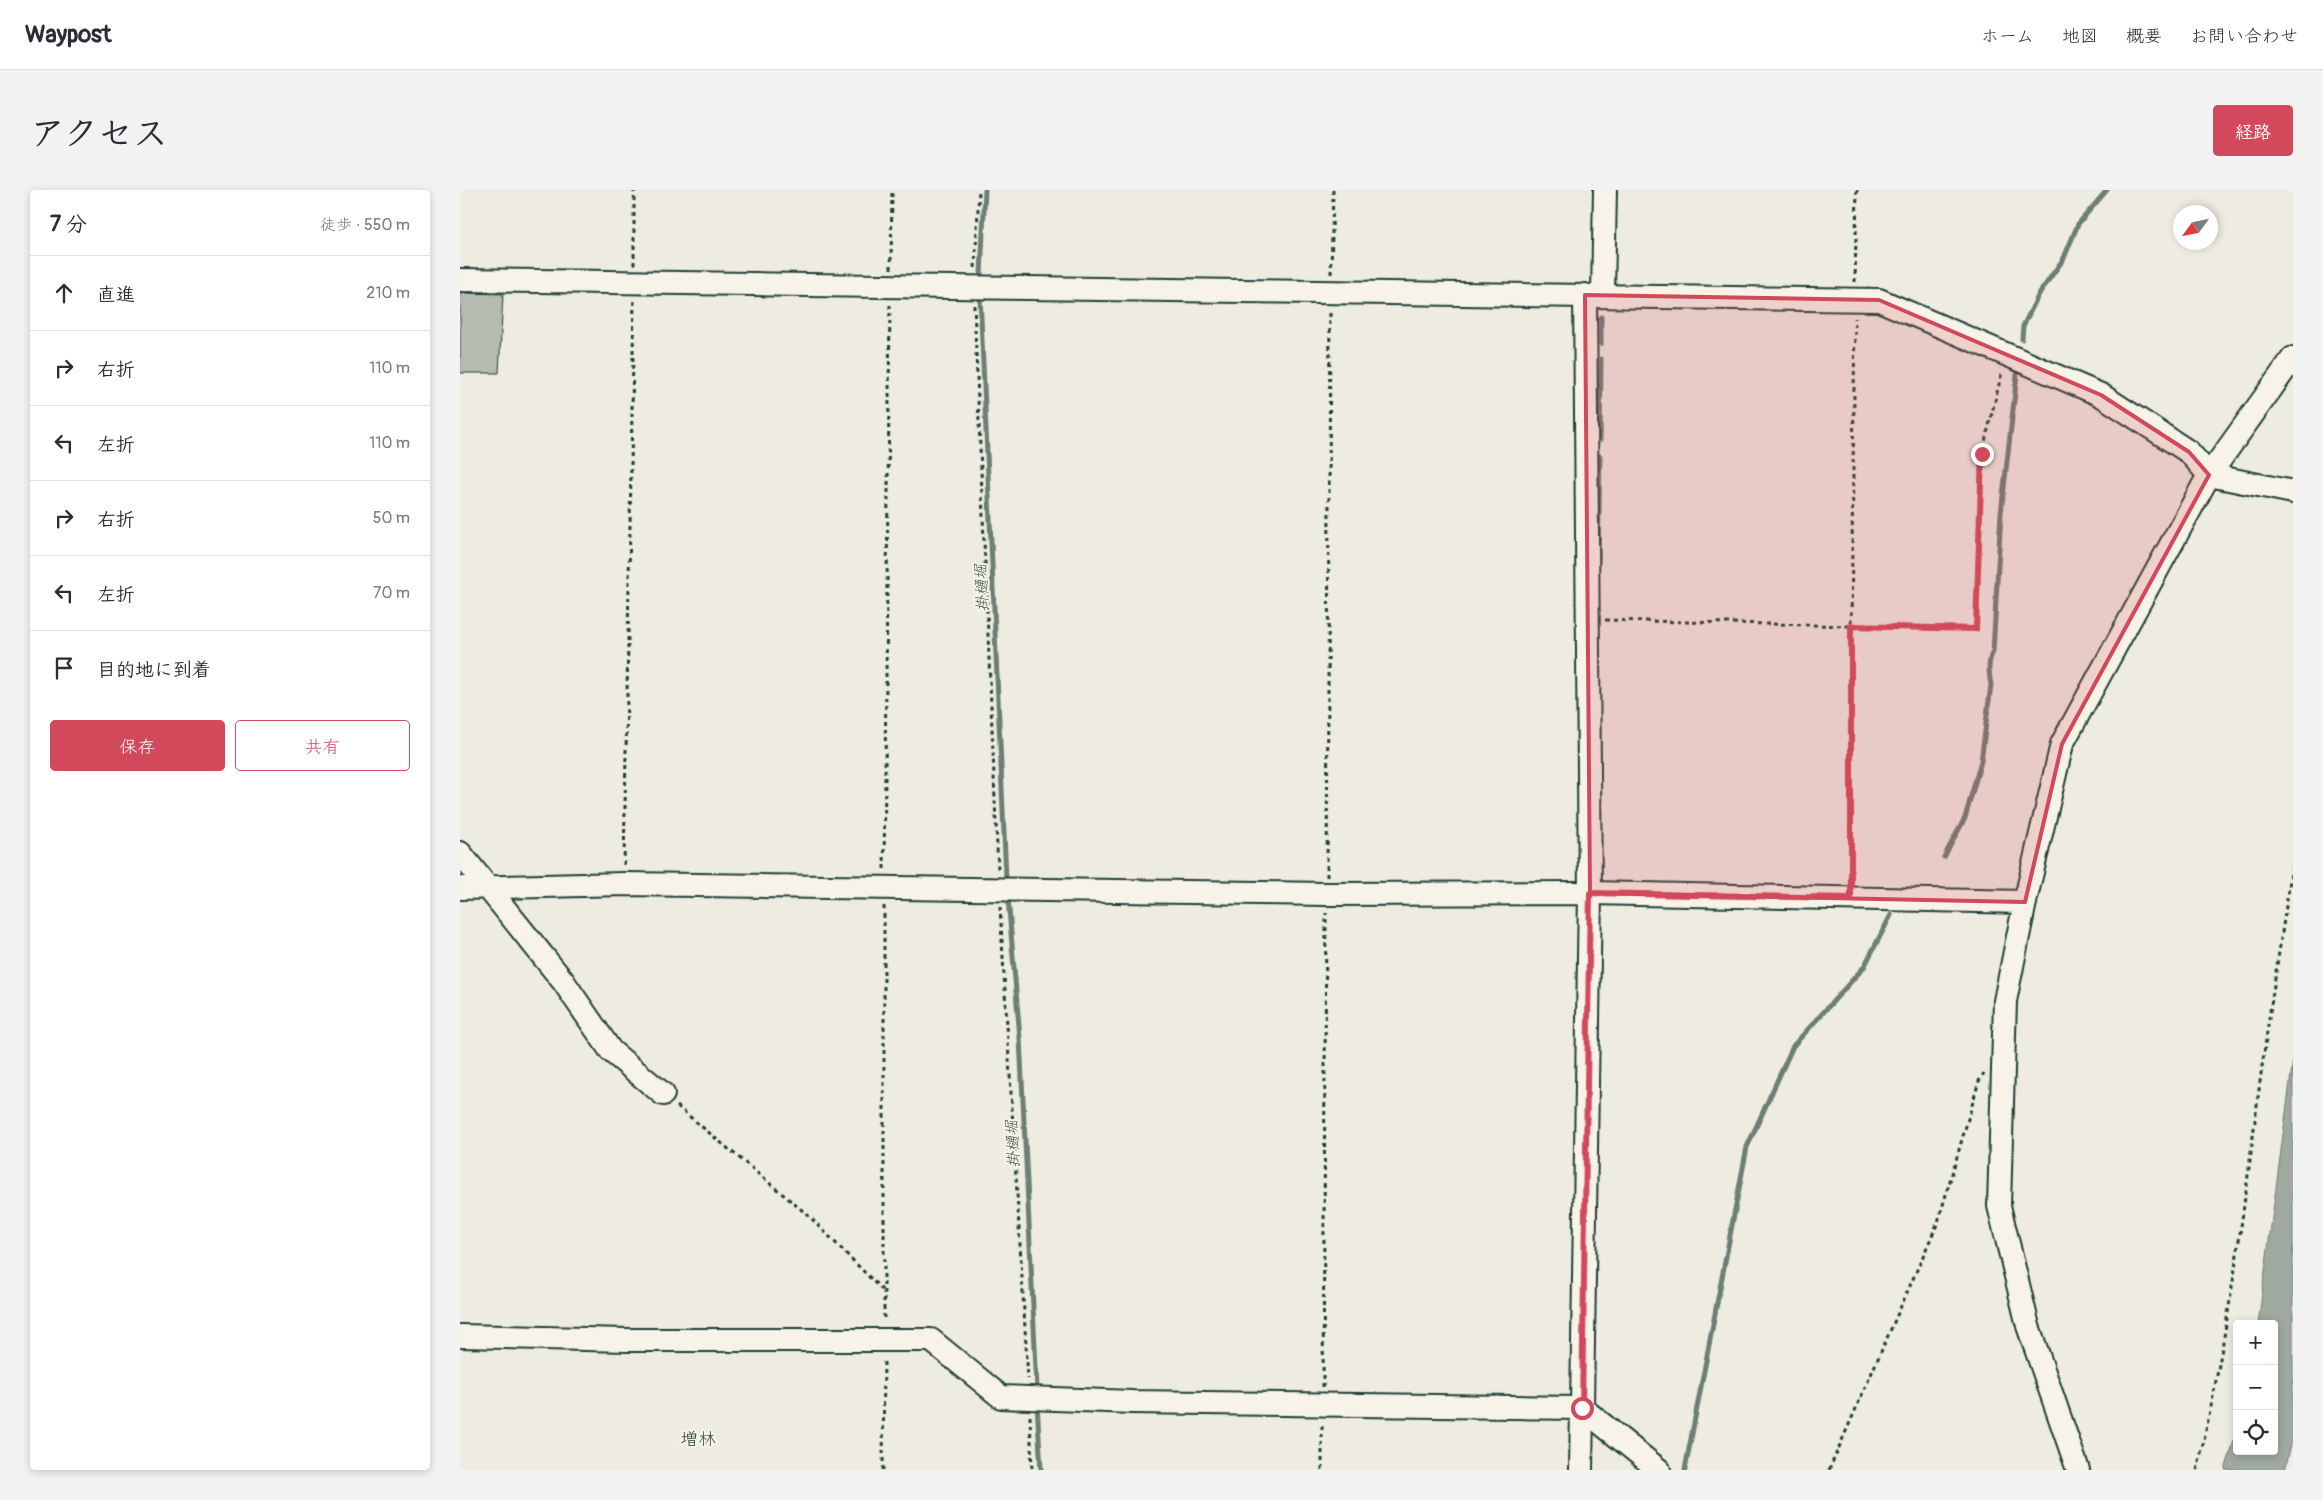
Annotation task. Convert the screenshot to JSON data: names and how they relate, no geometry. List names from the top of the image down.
{
  "districts": ["増林"],
  "water": ["掛樋堀"],
  "north": "bottom left",
  "page": {
    "header": "Waypost",
    "nav": [
      "ホーム",
      "地図",
      "概要",
      "お問い合わせ"
    ],
    "title": "アクセス",
    "buttons": [
      "経路",
      ["保存", "共有"]
    ],
    "heading": ["7 分", "徒歩 · 550 m"],
    "list": [
      ["直進", "210 m"],
      ["右折", "110 m"],
      ["左折", "110 m"],
      ["右折", "50 m"],
      ["左折", "70 m"],
      "目的地に到着"
    ],
    "map_buttons": ["+", "−"]
  }
}
